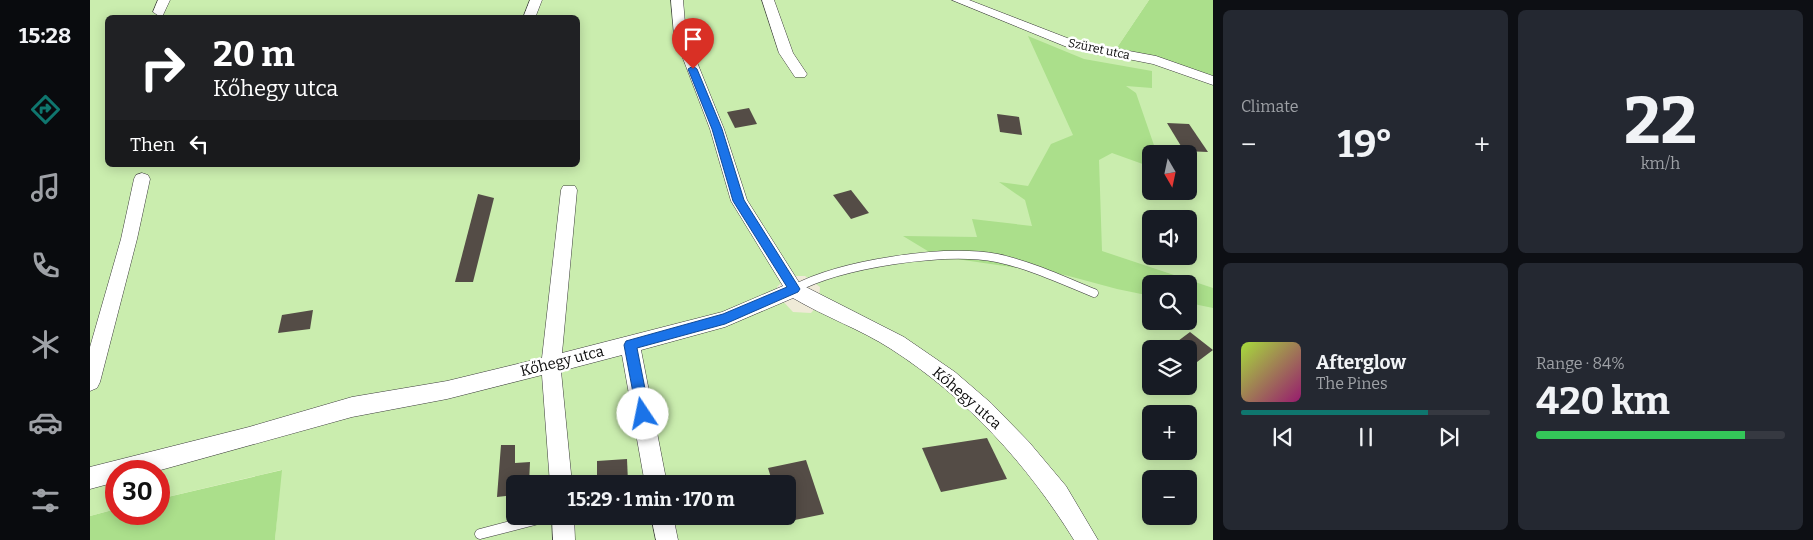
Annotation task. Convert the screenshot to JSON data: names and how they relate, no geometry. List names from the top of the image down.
{
  "streets": {
    "street": ["Szüret utca", "Kőhegy utca"]
  },
  "north": "bottom",
  "page": {
    "tabs": "15:28",
    "tile": [
      "Climate",
      ["22", "km/h"],
      ["Range · 84%", "420 km"]
    ],
    "turn": ["20 m", "Kőhegy utca"],
    "then": "Then",
    "heat": ["−", "19°", "+"],
    "map_buttons": ["+", "−"],
    "song": ["Afterglow", "The Pines"],
    "limit": "30",
    "trip": "15:29 · 1 min · 170 m"
  }
}
